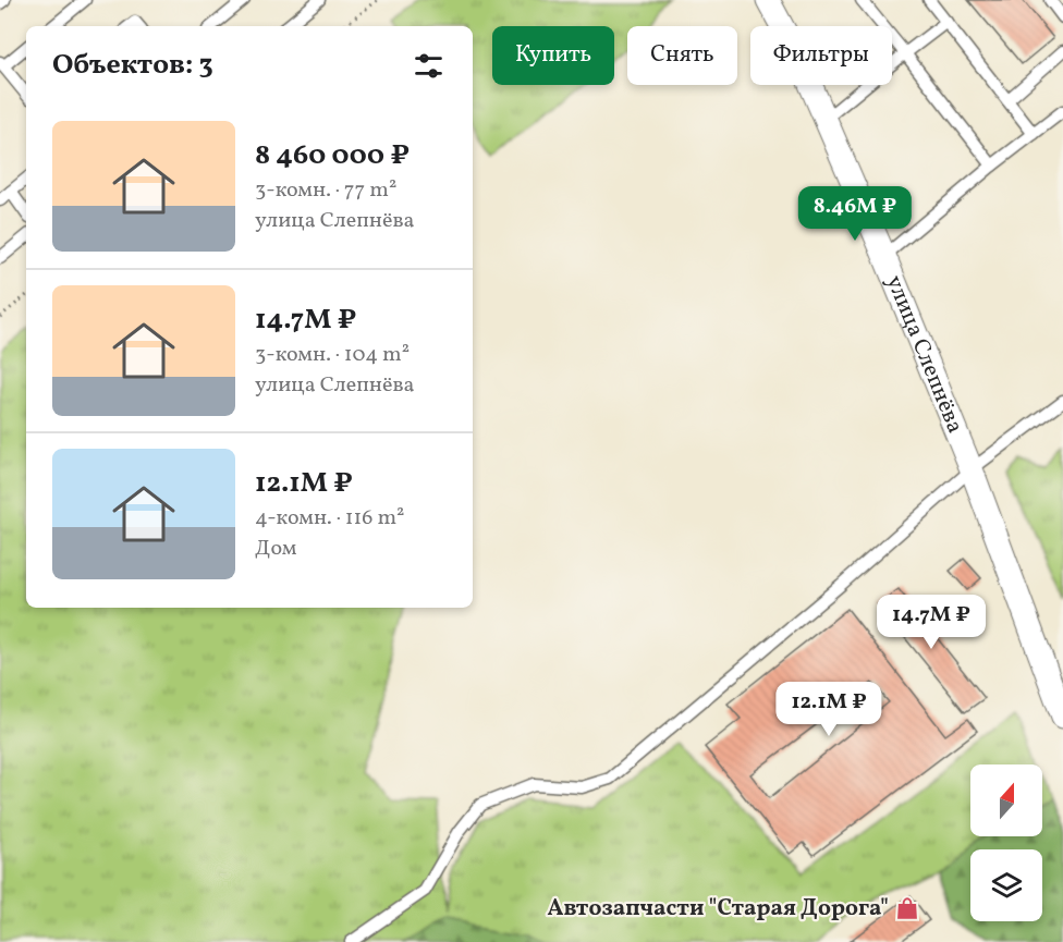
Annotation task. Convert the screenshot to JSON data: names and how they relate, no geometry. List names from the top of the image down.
{
  "streets": {
    "street": ["улица Слепнёва"]
  },
  "places": {
    "shop": ["Автозапчасти \"Старая Дорога\""]
  },
  "north": "top",
  "page": {
    "chip": ["Купить", "Снять", "Фильтры"],
    "heading": "Объектов: 3",
    "list": [
      {
        "name": "8 460 000 ₽",
        "note": "3-комн. · 77 m² · улица Слепнёва"
      },
      {
        "name": "14.7M ₽",
        "note": "3-комн. · 104 m² · улица Слепнёва"
      },
      {
        "name": "12.1M ₽",
        "note": "4-комн. · 116 m² · Дом"
      }
    ],
    "price": ["8.46M ₽", "14.7M ₽", "12.1M ₽"]
  }
}
